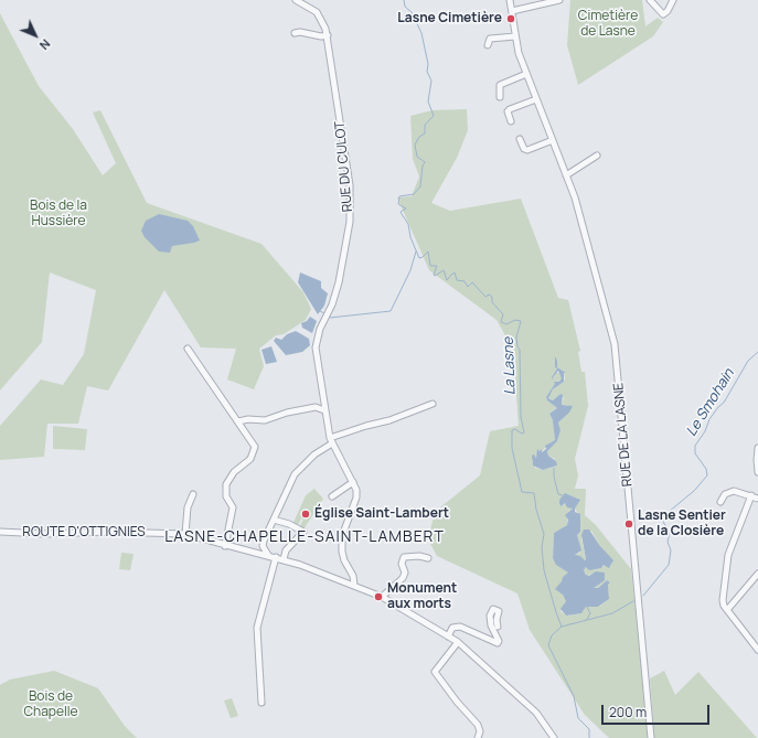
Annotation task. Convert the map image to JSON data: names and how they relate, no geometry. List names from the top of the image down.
{
  "streets": {
    "street": ["RUE DU CULOT", "RUE DE LA LASNE", "ROUTE D'OTTIGNIES"]
  },
  "districts": ["LASNE-CHAPELLE-SAINT-LAMBERT"],
  "water": ["La Lasne", "Le Smohain"],
  "parks": ["Cimetière de Lasne", "Bois de la Hussière", "Bois de Chapelle"],
  "places": [
    "Lasne Cimetière",
    "Église Saint-Lambert",
    "Lasne Sentier de la Closière",
    "Monument aux morts"
  ],
  "scale_bar": "200 m",
  "north": "bottom right"
}
